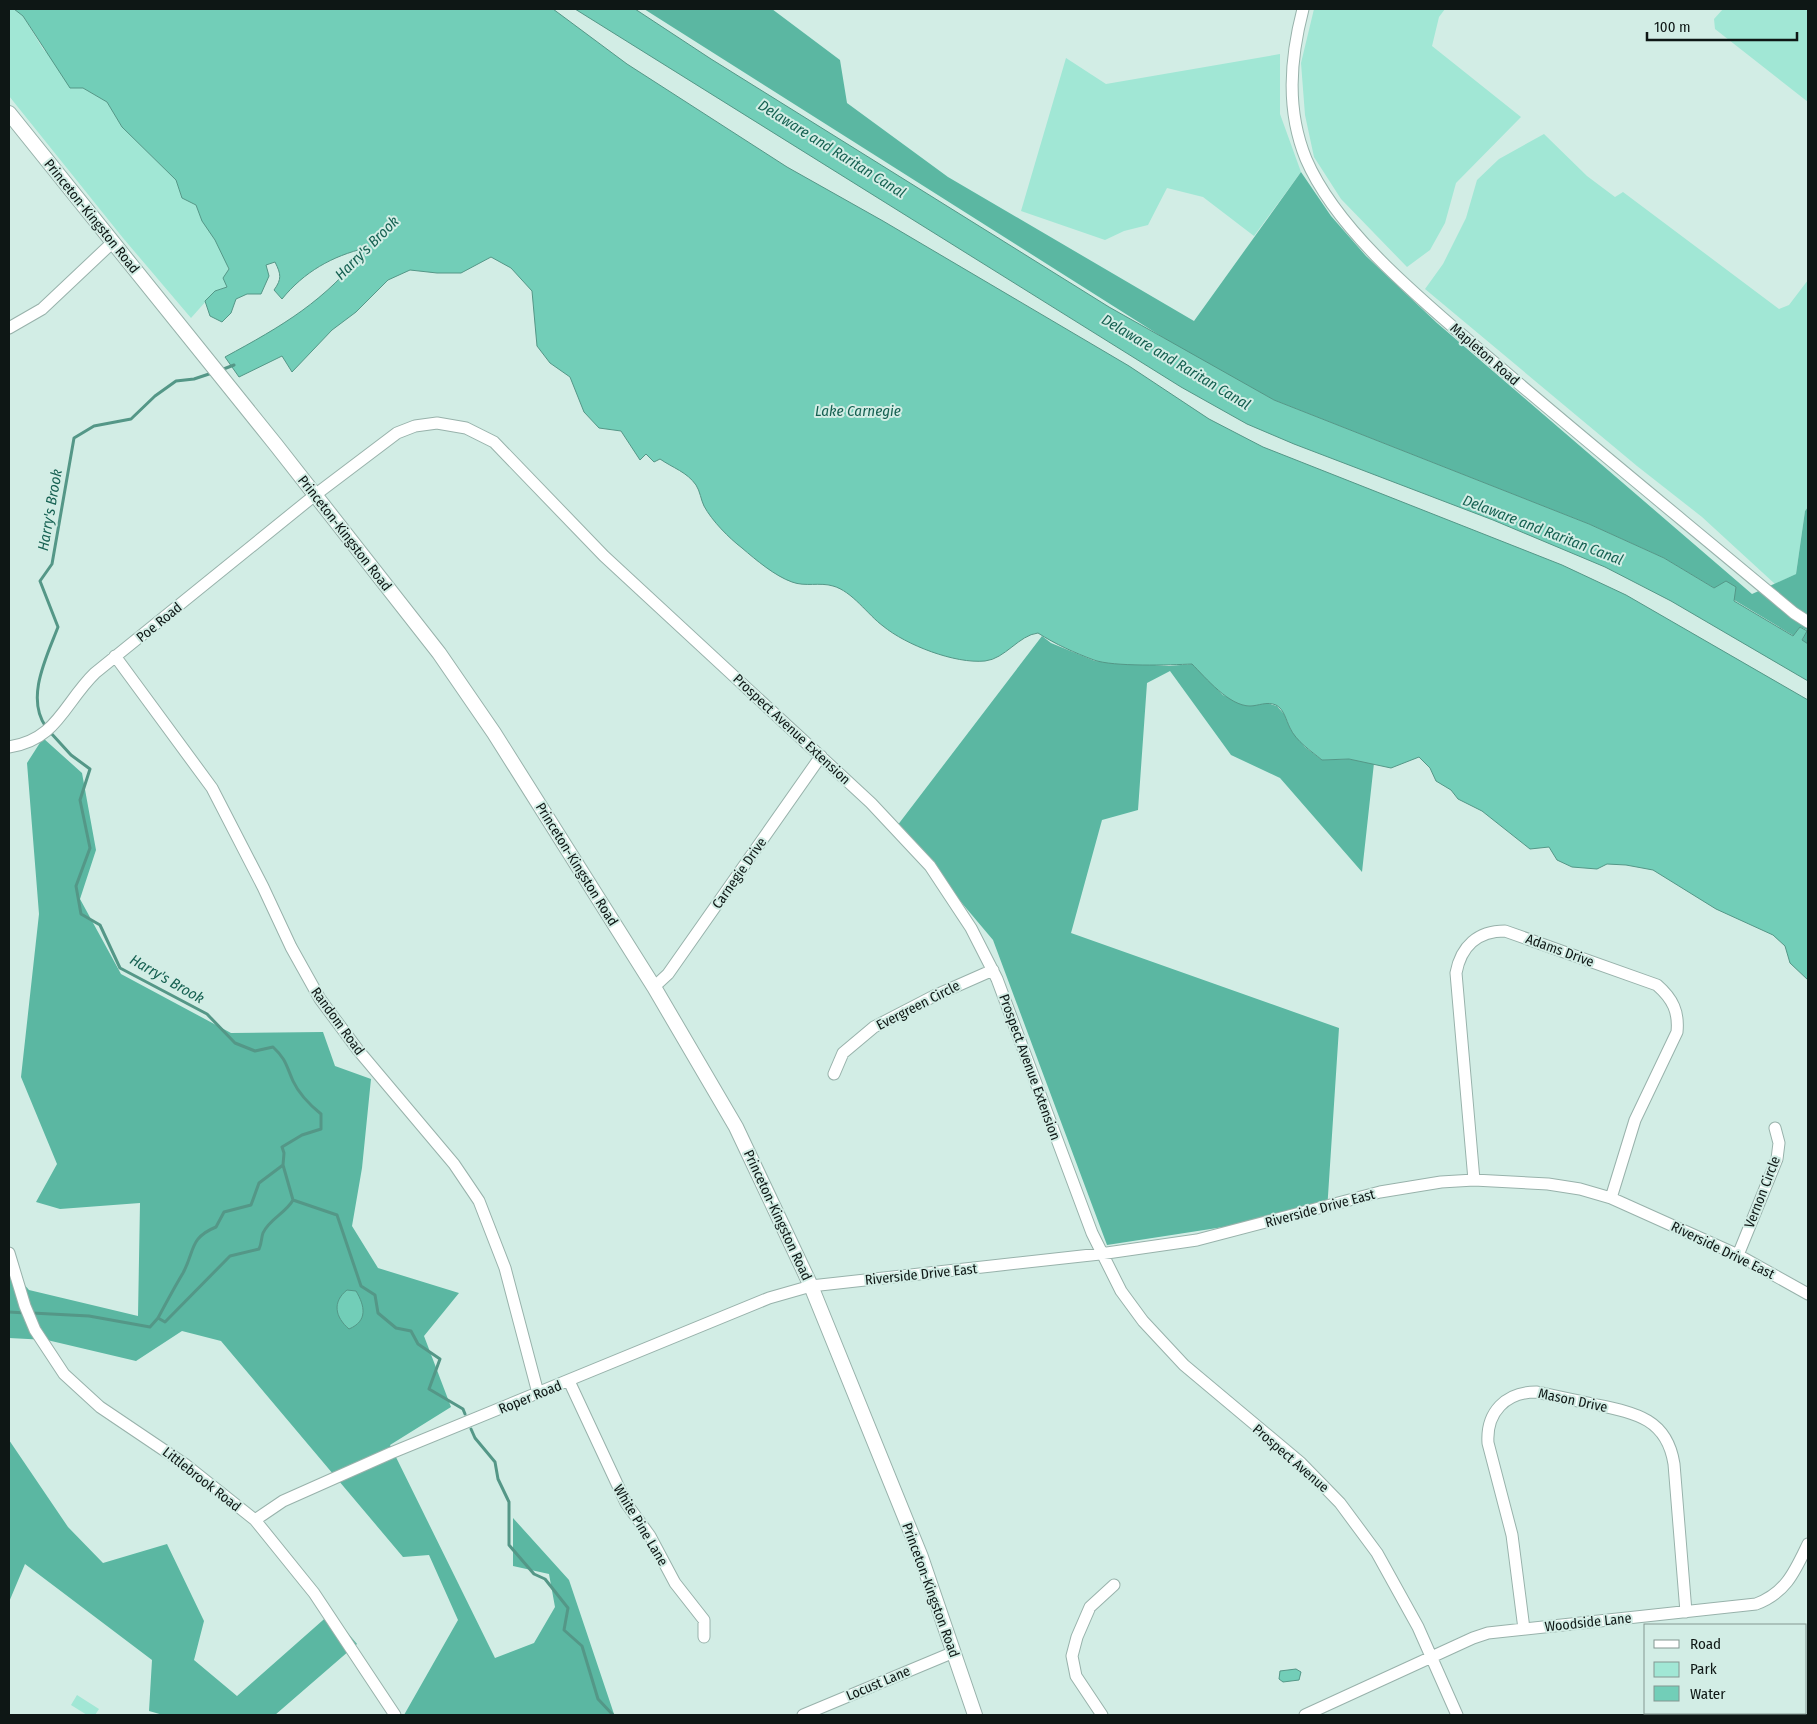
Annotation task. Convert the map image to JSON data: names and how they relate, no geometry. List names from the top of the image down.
{
  "streets": {
    "main road": ["Princeton-Kingston Road"],
    "street": [
      "Mapleton Road",
      "Poe Road",
      "Prospect Avenue Extension",
      "Carnegie Drive",
      "Adams Drive",
      "Evergreen Circle",
      "Random Road",
      "Vernon Circle",
      "Riverside Drive East",
      "Roper Road",
      "Mason Drive",
      "Prospect Avenue",
      "Littlebrook Road",
      "White Pine Lane",
      "Woodside Lane",
      "Locust Lane"
    ]
  },
  "crossings": [
    ["Princeton-Kingston Road", "Poe Road"],
    ["Princeton-Kingston Road", "Prospect Avenue Extension"],
    ["Princeton-Kingston Road", "Carnegie Drive"],
    ["Princeton-Kingston Road", "Riverside Drive East"],
    ["Princeton-Kingston Road", "Roper Road"],
    ["Princeton-Kingston Road", "Locust Lane"],
    ["Poe Road", "Prospect Avenue Extension"],
    ["Poe Road", "Random Road"],
    ["Prospect Avenue Extension", "Carnegie Drive"],
    ["Prospect Avenue Extension", "Evergreen Circle"],
    ["Prospect Avenue Extension", "Riverside Drive East"],
    ["Prospect Avenue Extension", "Prospect Avenue"],
    ["Adams Drive", "Riverside Drive East"],
    ["Random Road", "Roper Road"],
    ["Vernon Circle", "Riverside Drive East"],
    ["Riverside Drive East", "Roper Road"],
    ["Riverside Drive East", "Prospect Avenue"],
    ["Roper Road", "Littlebrook Road"],
    ["Roper Road", "White Pine Lane"],
    ["Mason Drive", "Woodside Lane"],
    ["Prospect Avenue", "Woodside Lane"]
  ],
  "water": ["Delaware and Raritan Canal", "Harry's Brook", "Lake Carnegie"],
  "legend": ["Road", "Park", "Water"],
  "scale_bar": "100 m"
}
